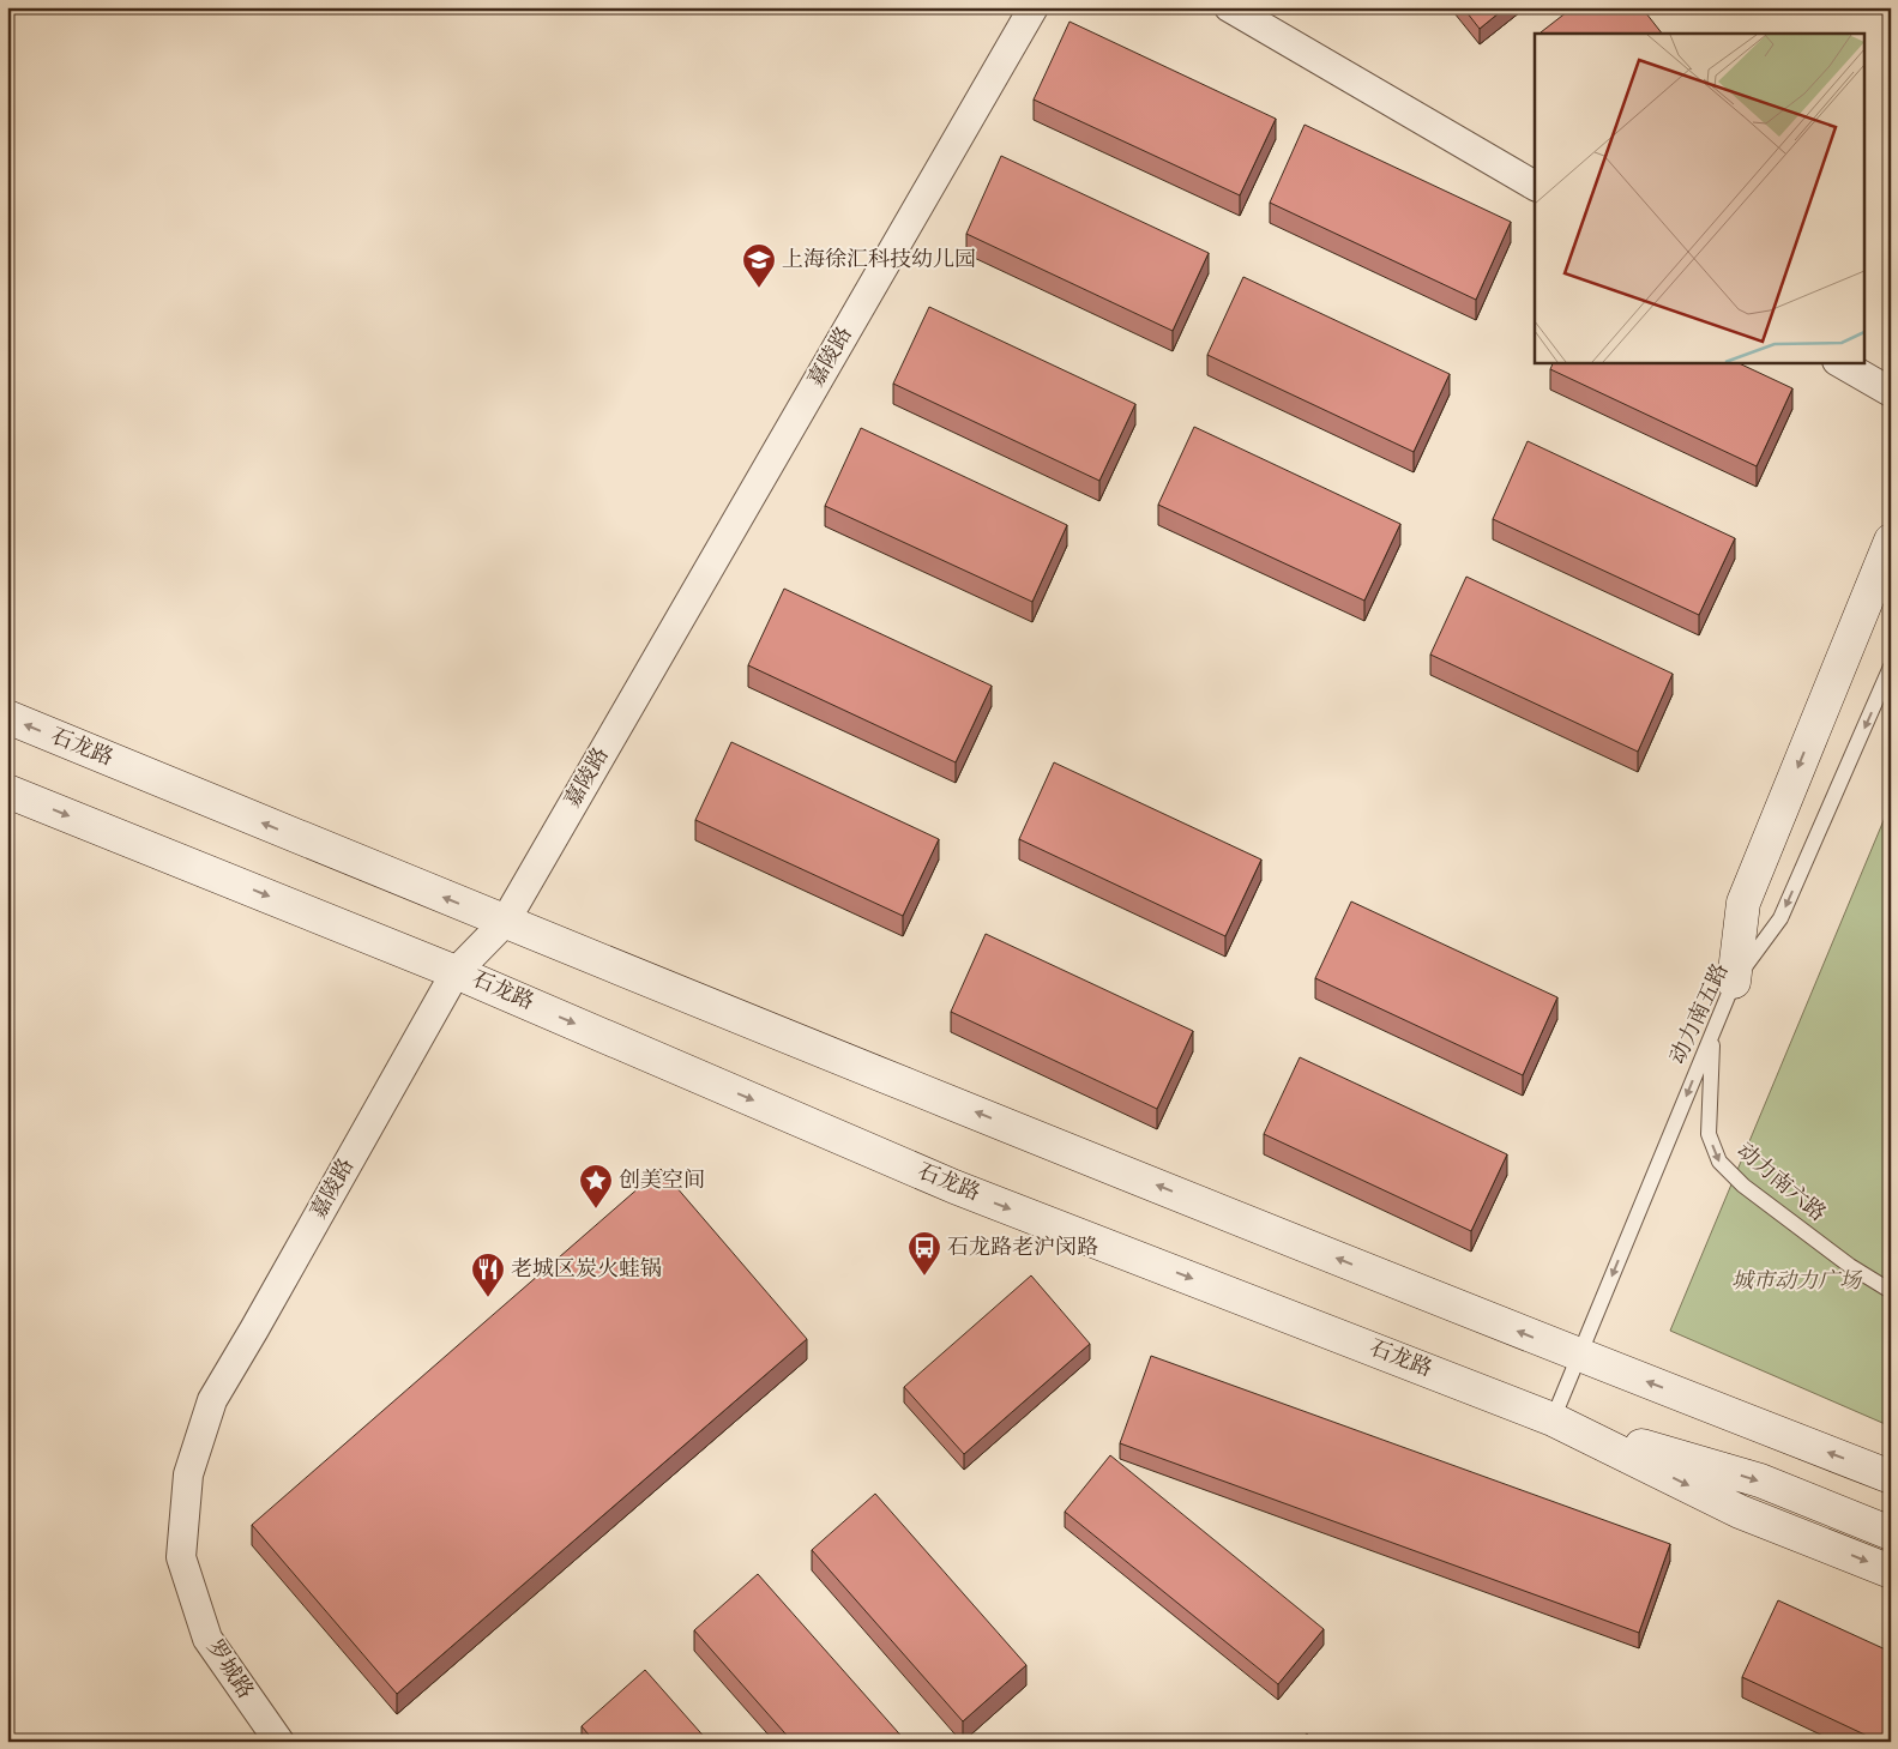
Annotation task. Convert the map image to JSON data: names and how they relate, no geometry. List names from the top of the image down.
{
  "streets": {
    "main road": ["石龙路"],
    "street": ["嘉陵路", "罗城路"],
    "lane": ["动力南五路", "动力南六路"]
  },
  "crossings": [
    ["嘉陵路", "石龙路"],
    ["嘉陵路", "罗城路"],
    ["石龙路", "动力南五路"],
    ["动力南五路", "动力南六路"]
  ],
  "one_way": ["动力南五路", "动力南六路"],
  "parks": ["城市动力广场"],
  "places": {
    "school or university": ["上海徐汇科技幼儿园"],
    "place": ["创美空间"],
    "bus stop": ["石龙路老沪闵路"],
    "restaurant": ["老城区炭火蛙锅"]
  }
}
